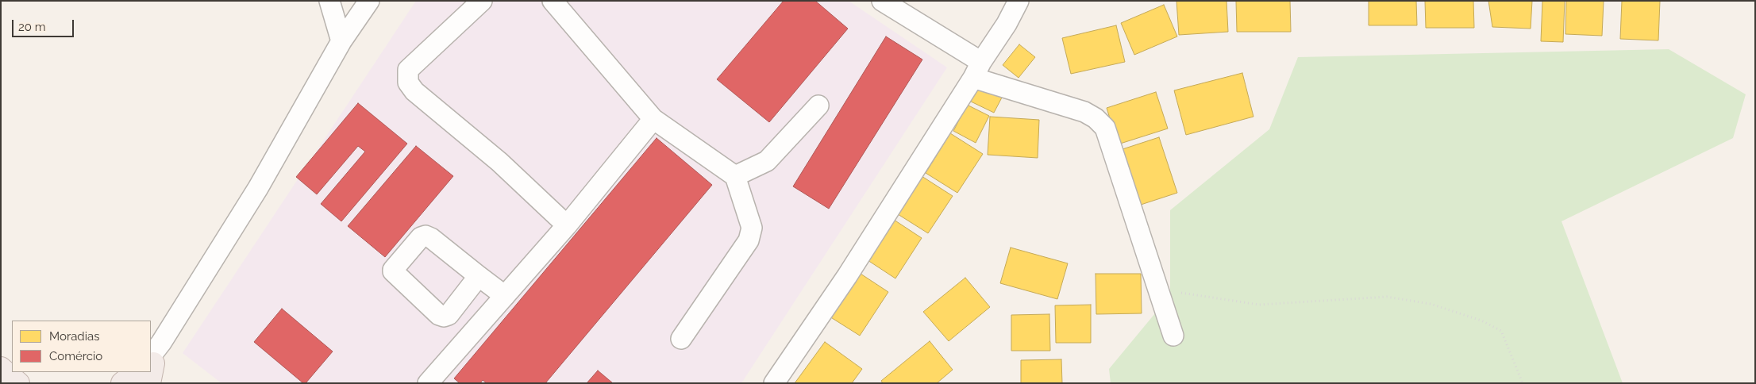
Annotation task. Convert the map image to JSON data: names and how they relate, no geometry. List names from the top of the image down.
{
  "legend": ["Moradias", "Comércio"],
  "scale_bar": "20 m"
}
